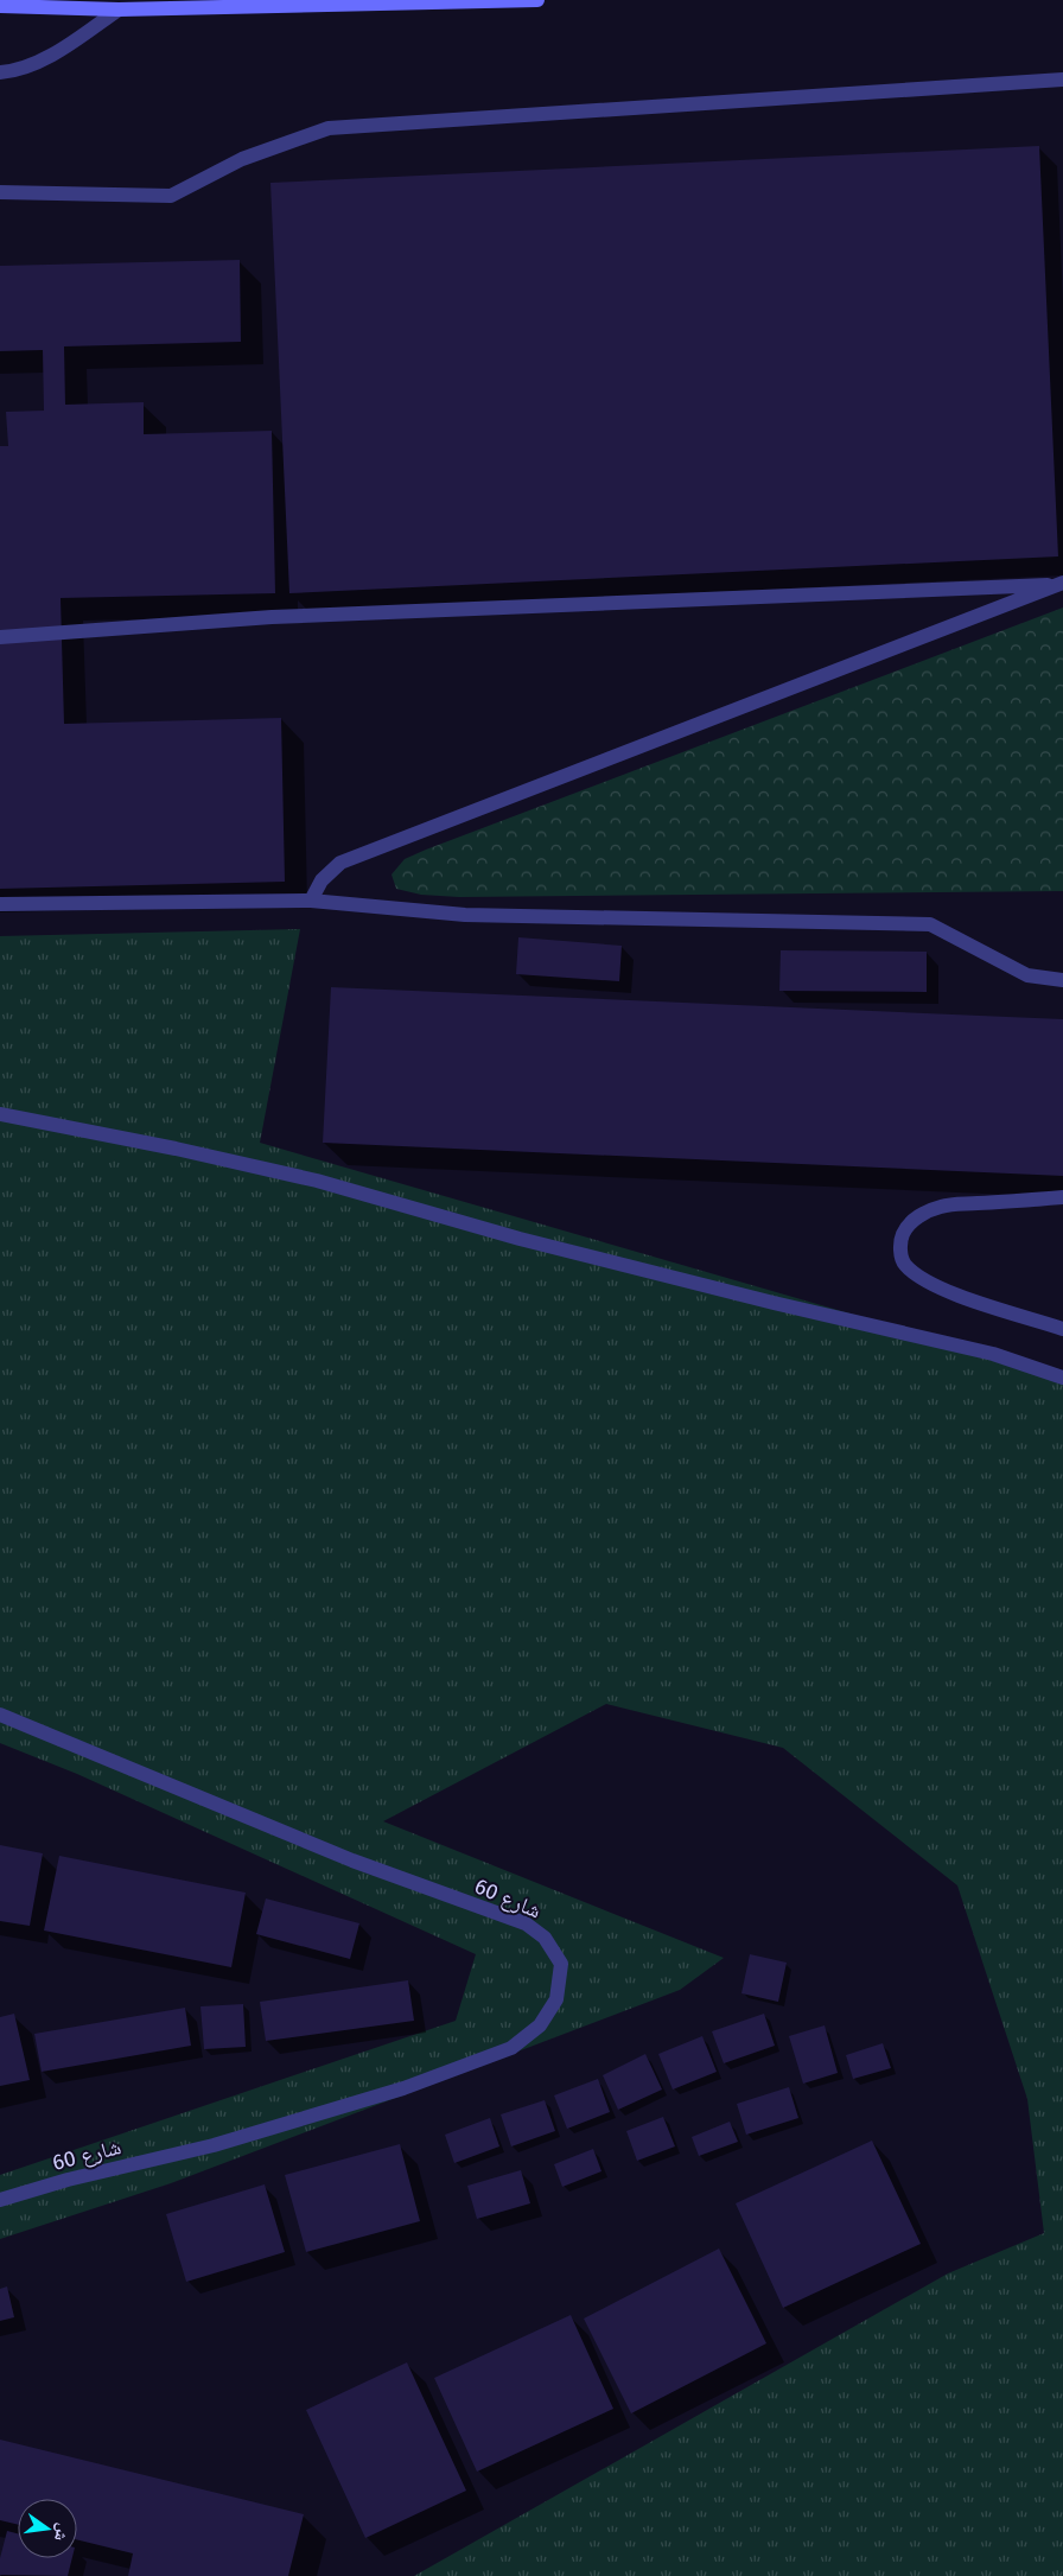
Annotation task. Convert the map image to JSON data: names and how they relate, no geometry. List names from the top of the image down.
{
  "streets": {
    "street": ["شارع 60"]
  },
  "north": "right"
}
